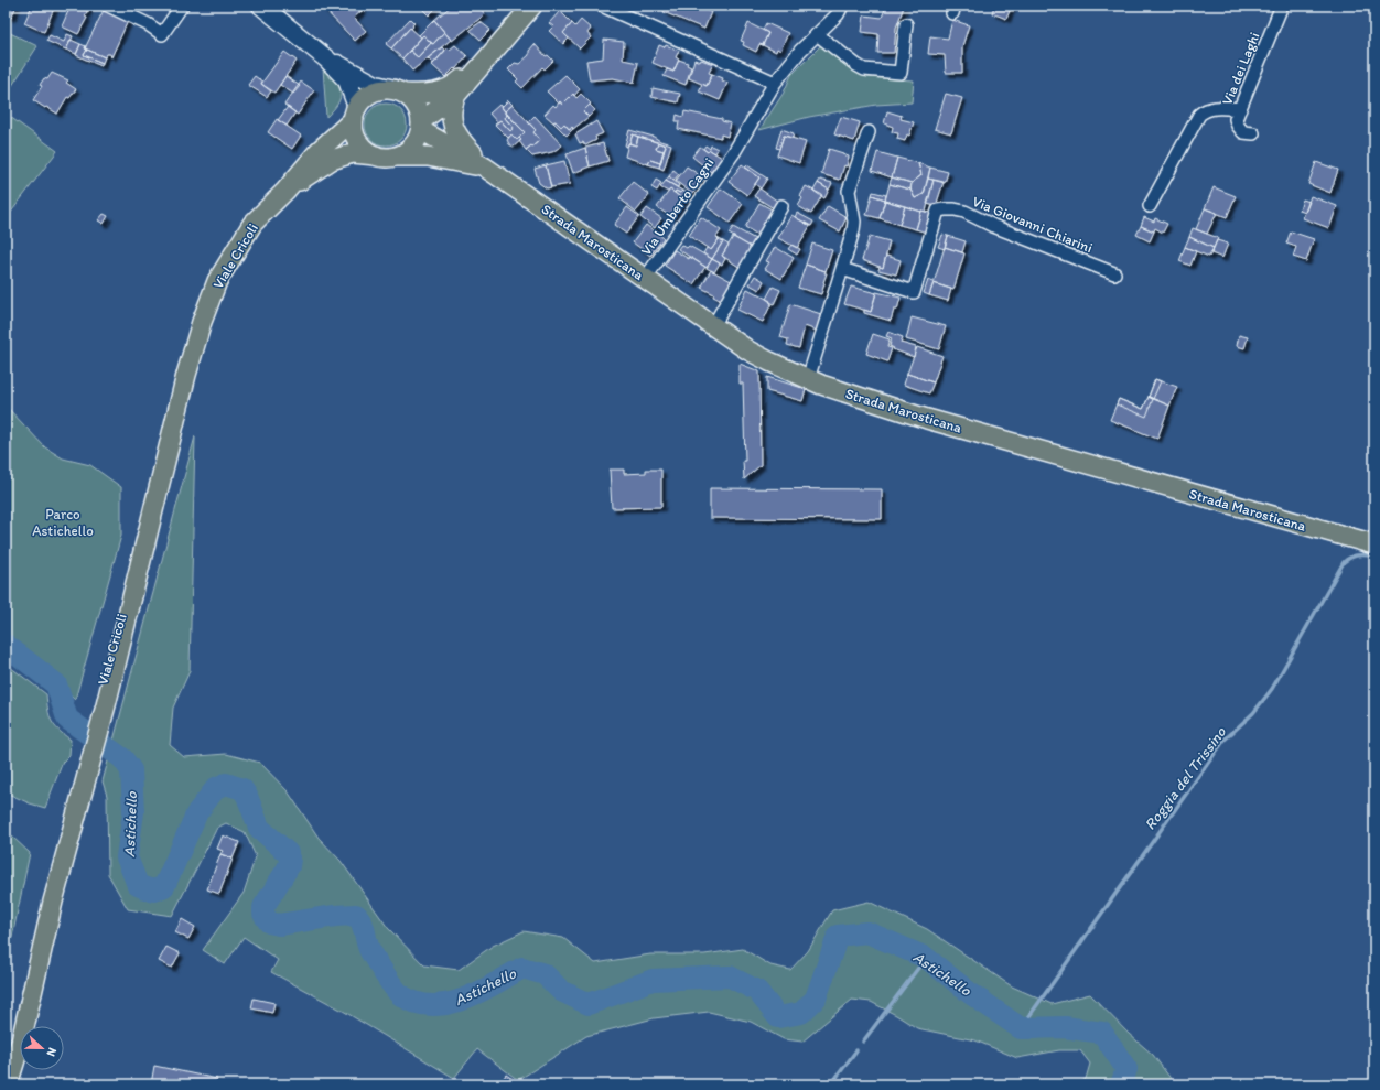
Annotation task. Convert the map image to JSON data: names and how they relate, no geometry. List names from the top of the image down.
{
  "streets": {
    "main road": ["Strada Marosticana", "Viale Cricoli"],
    "street": ["Via dei Laghi", "Via Umberto Cagni", "Via Giovanni Chiarini"]
  },
  "crossings": [
    ["Via Umberto Cagni", "Strada Marosticana"],
    ["Strada Marosticana", "Viale Cricoli"]
  ],
  "water": ["Roggia del Trissino", "Astichello"],
  "parks": ["Parco Astichello"],
  "north": "right"
}
